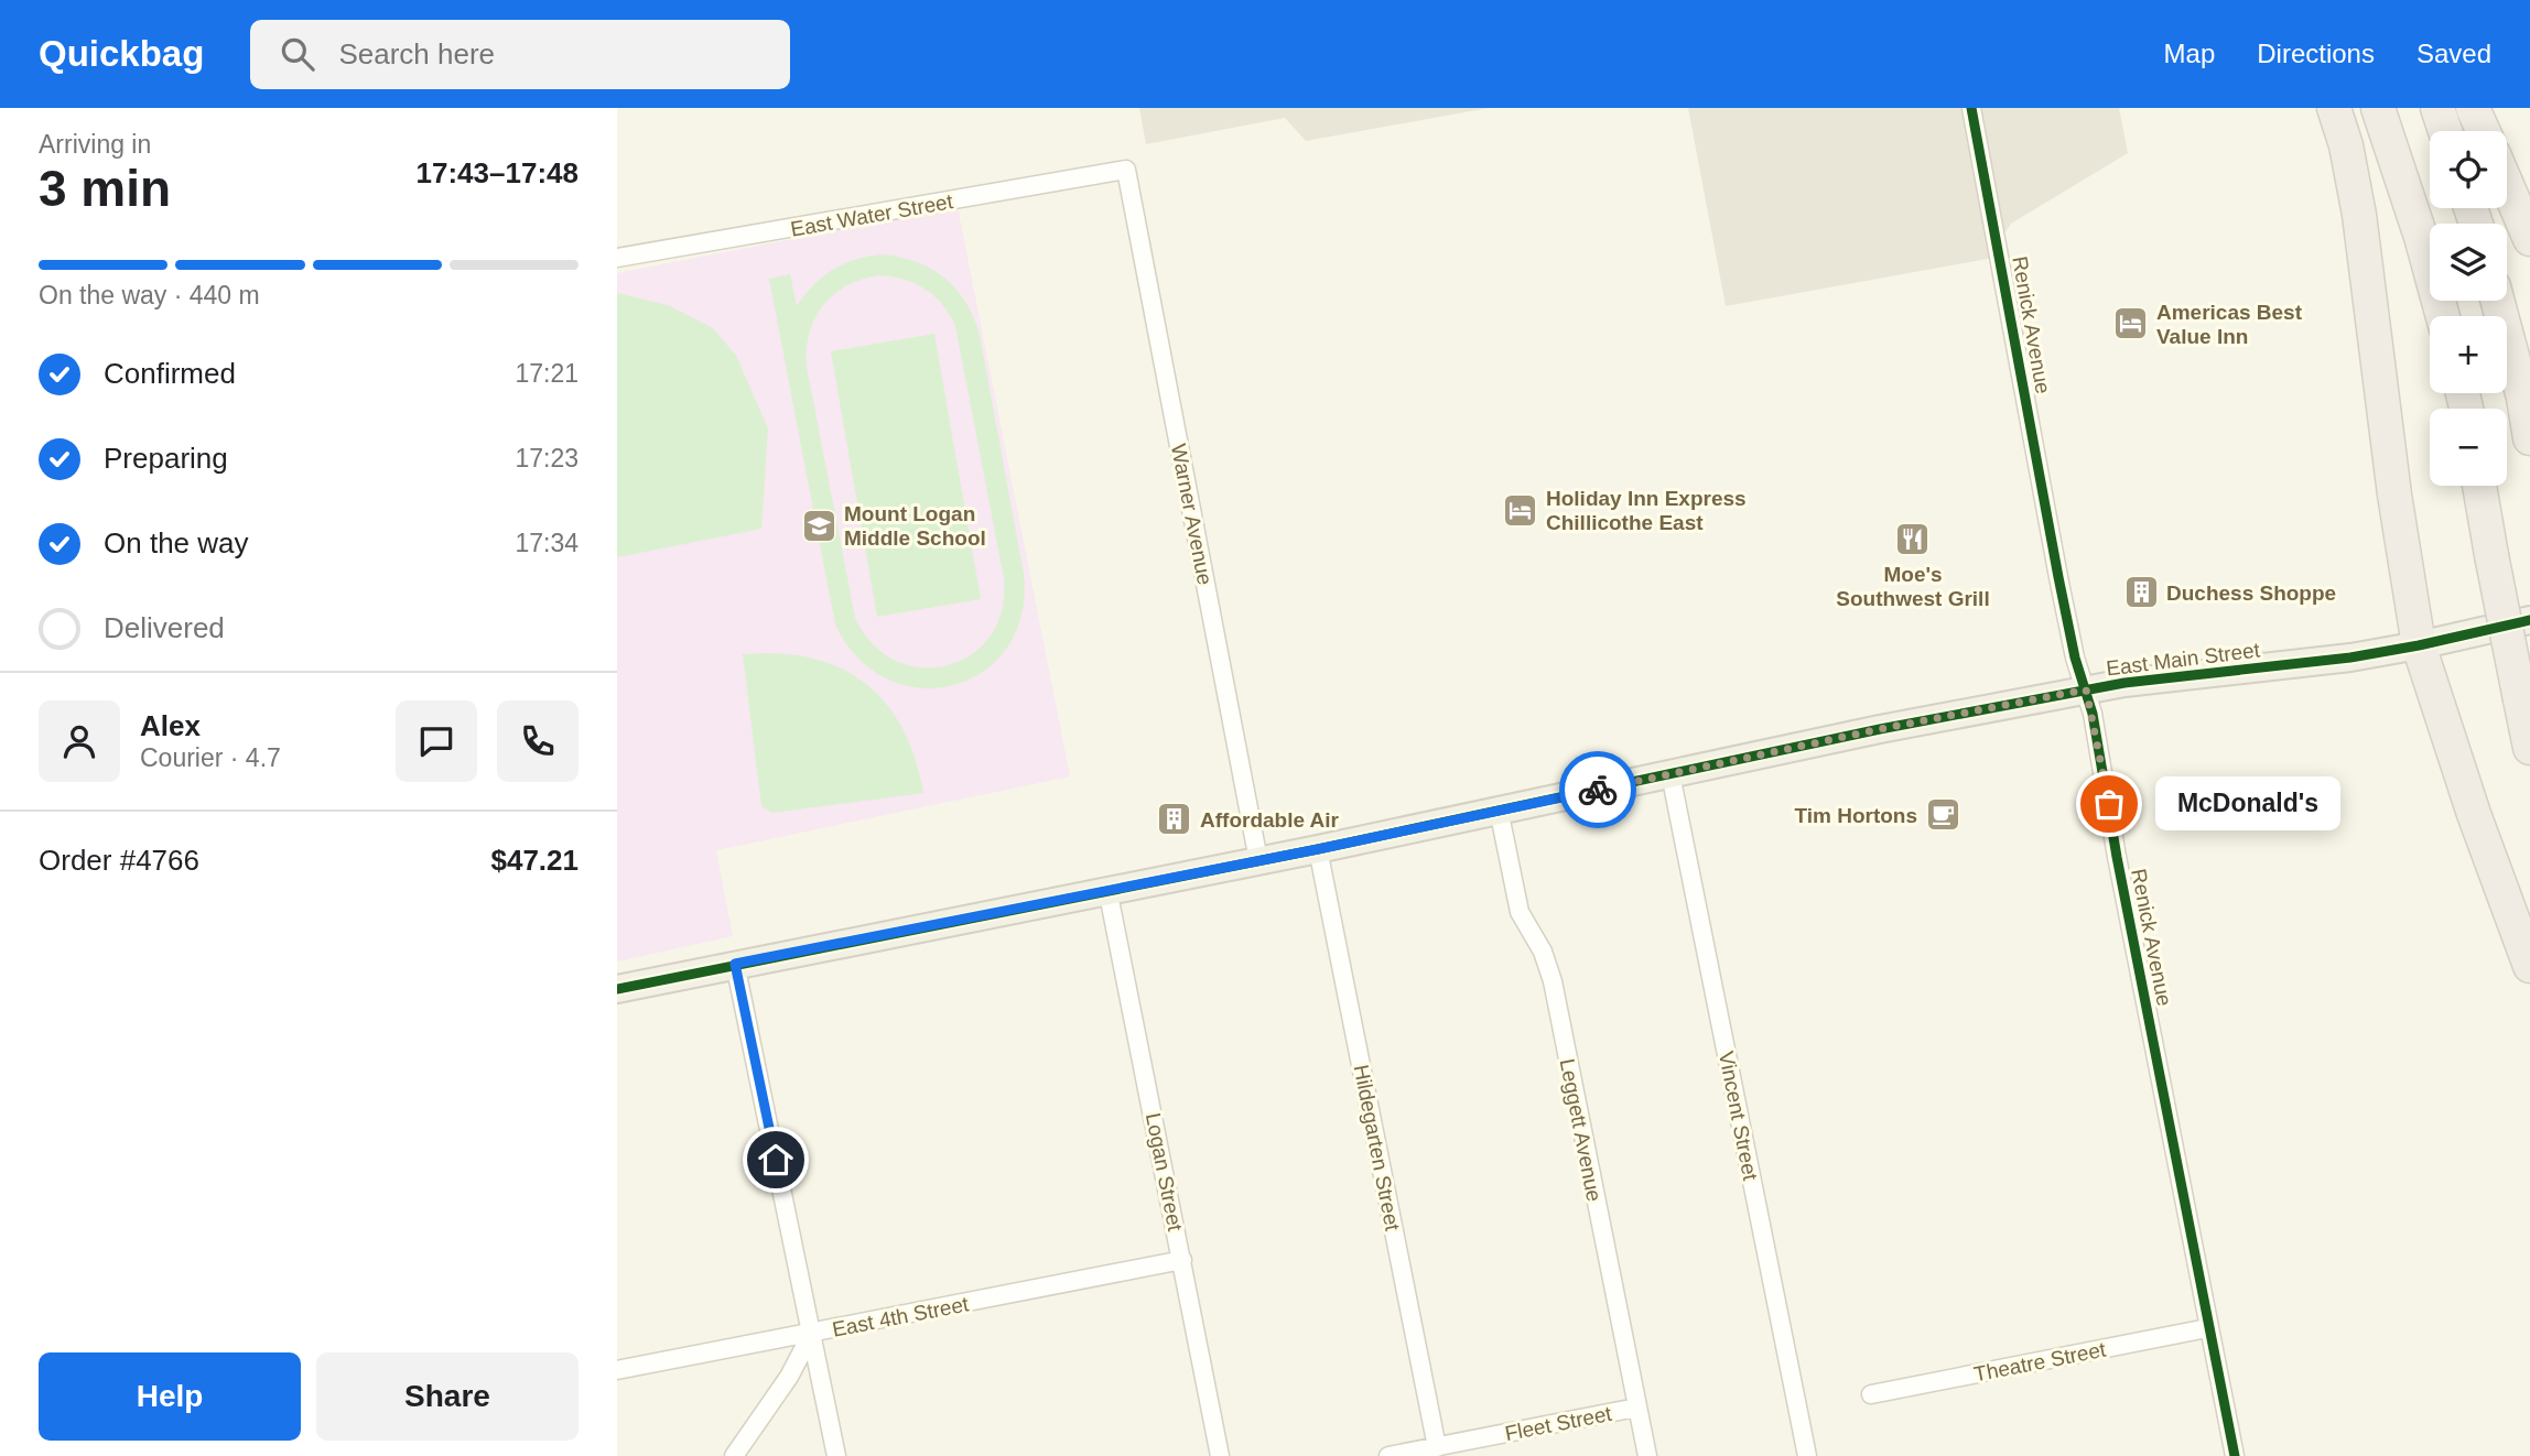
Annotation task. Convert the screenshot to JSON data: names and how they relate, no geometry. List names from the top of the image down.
{
  "streets": {
    "main road": ["East Main Street"],
    "street": [
      "East Water Street",
      "Renick Avenue",
      "Warner Avenue",
      "Vincent Street",
      "Leggett Avenue",
      "Hildegarten Street",
      "Logan Street",
      "East 4th Street",
      "Theatre Street",
      "Fleet Street"
    ]
  },
  "crossings": [
    ["East Water Street", "Warner Avenue"],
    ["Renick Avenue", "East Main Street"],
    ["Renick Avenue", "Theatre Street"],
    ["Warner Avenue", "East Main Street"],
    ["East Main Street", "Vincent Street"],
    ["East Main Street", "Leggett Avenue"],
    ["East Main Street", "Hildegarten Street"],
    ["East Main Street", "Logan Street"],
    ["Leggett Avenue", "Fleet Street"],
    ["Hildegarten Street", "Fleet Street"],
    ["Logan Street", "East 4th Street"]
  ],
  "places": {
    "hotel": ["Americas Best Value Inn", "Holiday Inn Express Chillicothe East"],
    "school or university": ["Mount Logan Middle School"],
    "restaurant": ["Moe's Southwest Grill"],
    "building": ["Duchess Shoppe", "Affordable Air"],
    "other": ["McDonald's"],
    "cafe": ["Tim Hortons"]
  },
  "page": {
    "header": "Quickbag",
    "search": "Search here",
    "nav": ["Map", "Directions", "Saved"],
    "heading": ["3 min", "Arriving in", "17:43–17:48"],
    "panel": [
      "Alex",
      "Courier · 4.7",
      "Order #4766",
      "$47.21"
    ],
    "map_buttons": ["+", "−"],
    "bar": "On the way · 440 m",
    "list": [
      ["Confirmed", "17:21"],
      ["Preparing", "17:23"],
      ["On the way", "17:34"],
      "Delivered"
    ],
    "bubble": "McDonald's",
    "buttons": ["Help", "Share"]
  }
}
